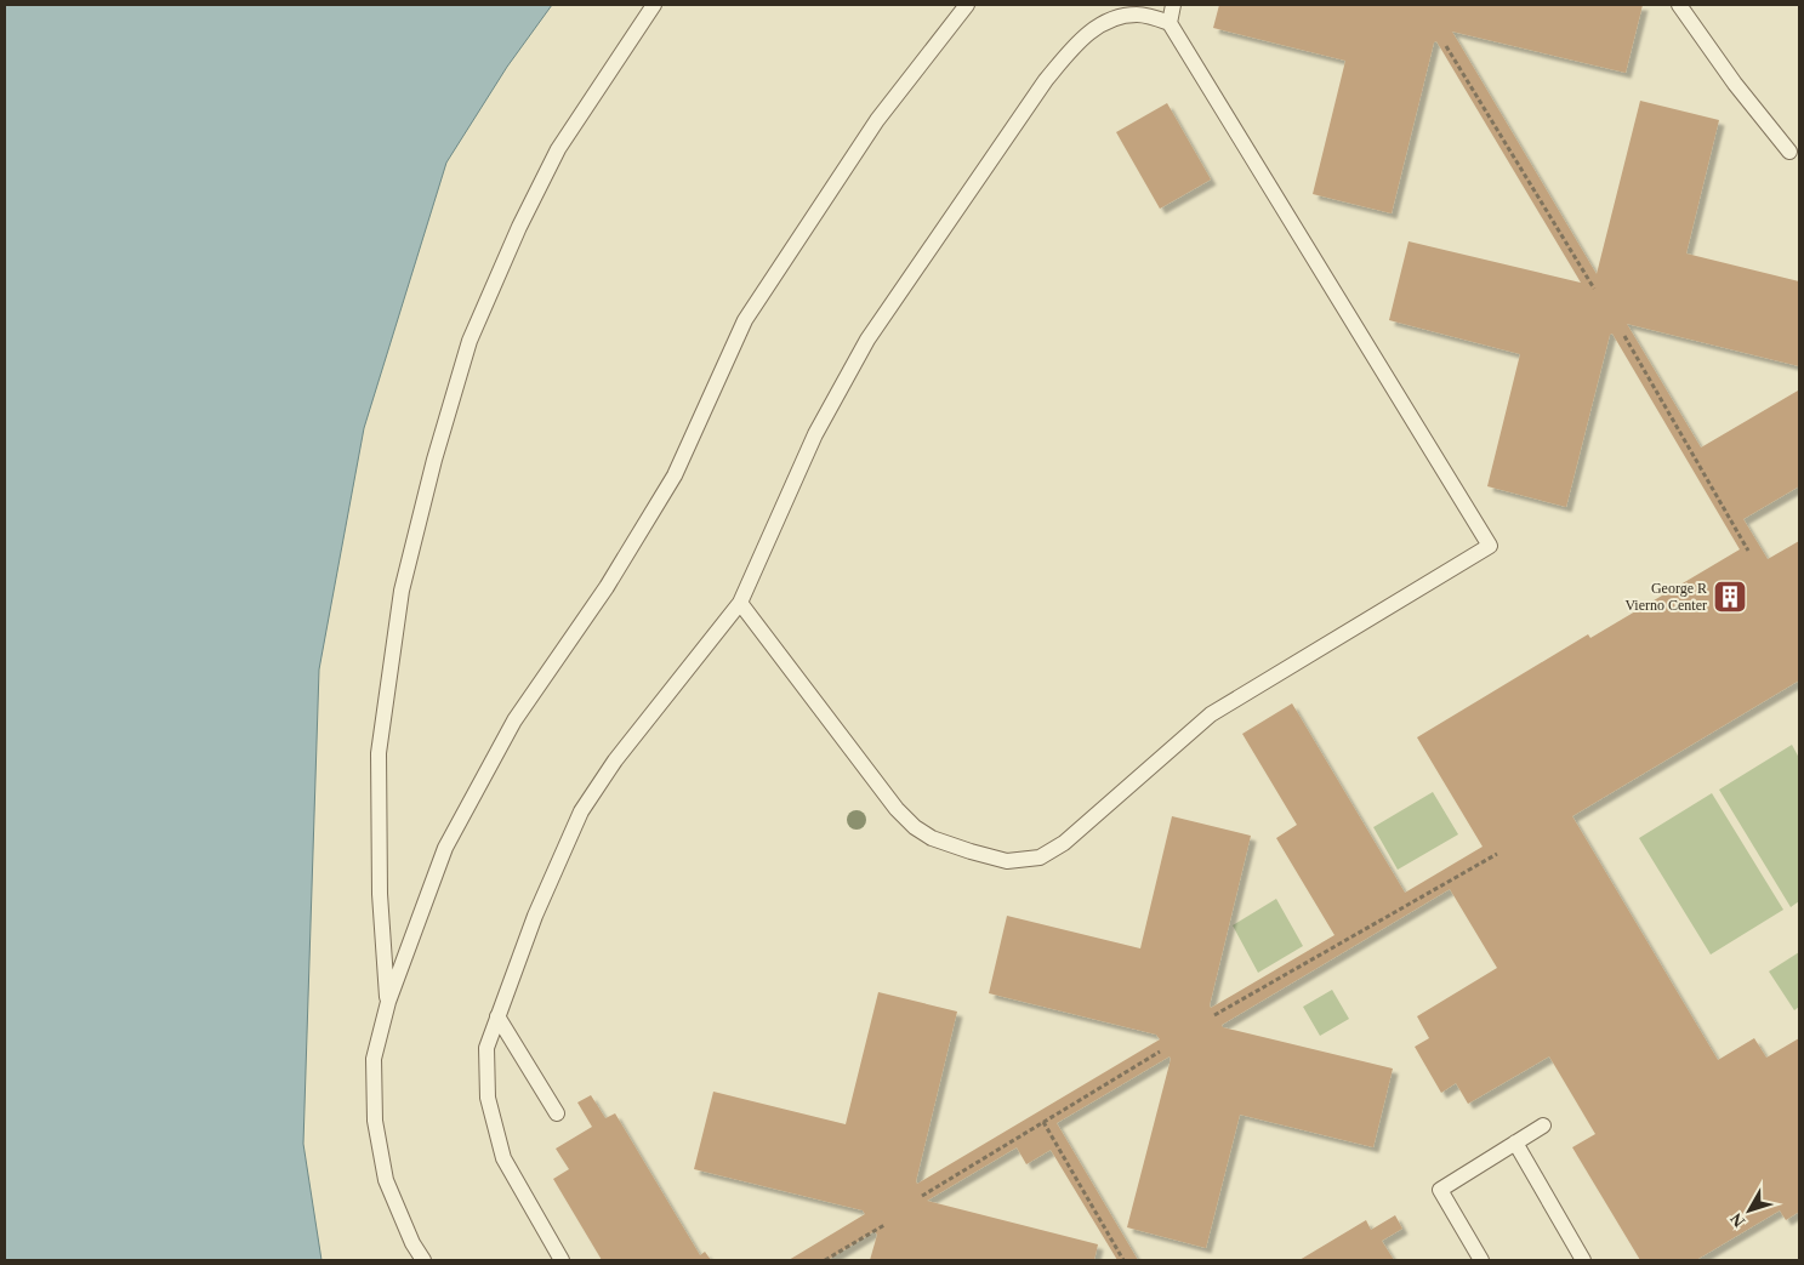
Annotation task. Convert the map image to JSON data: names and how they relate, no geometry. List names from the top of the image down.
{
  "places": {
    "building": ["George R Vierno Center"]
  },
  "north": "bottom left"
}
